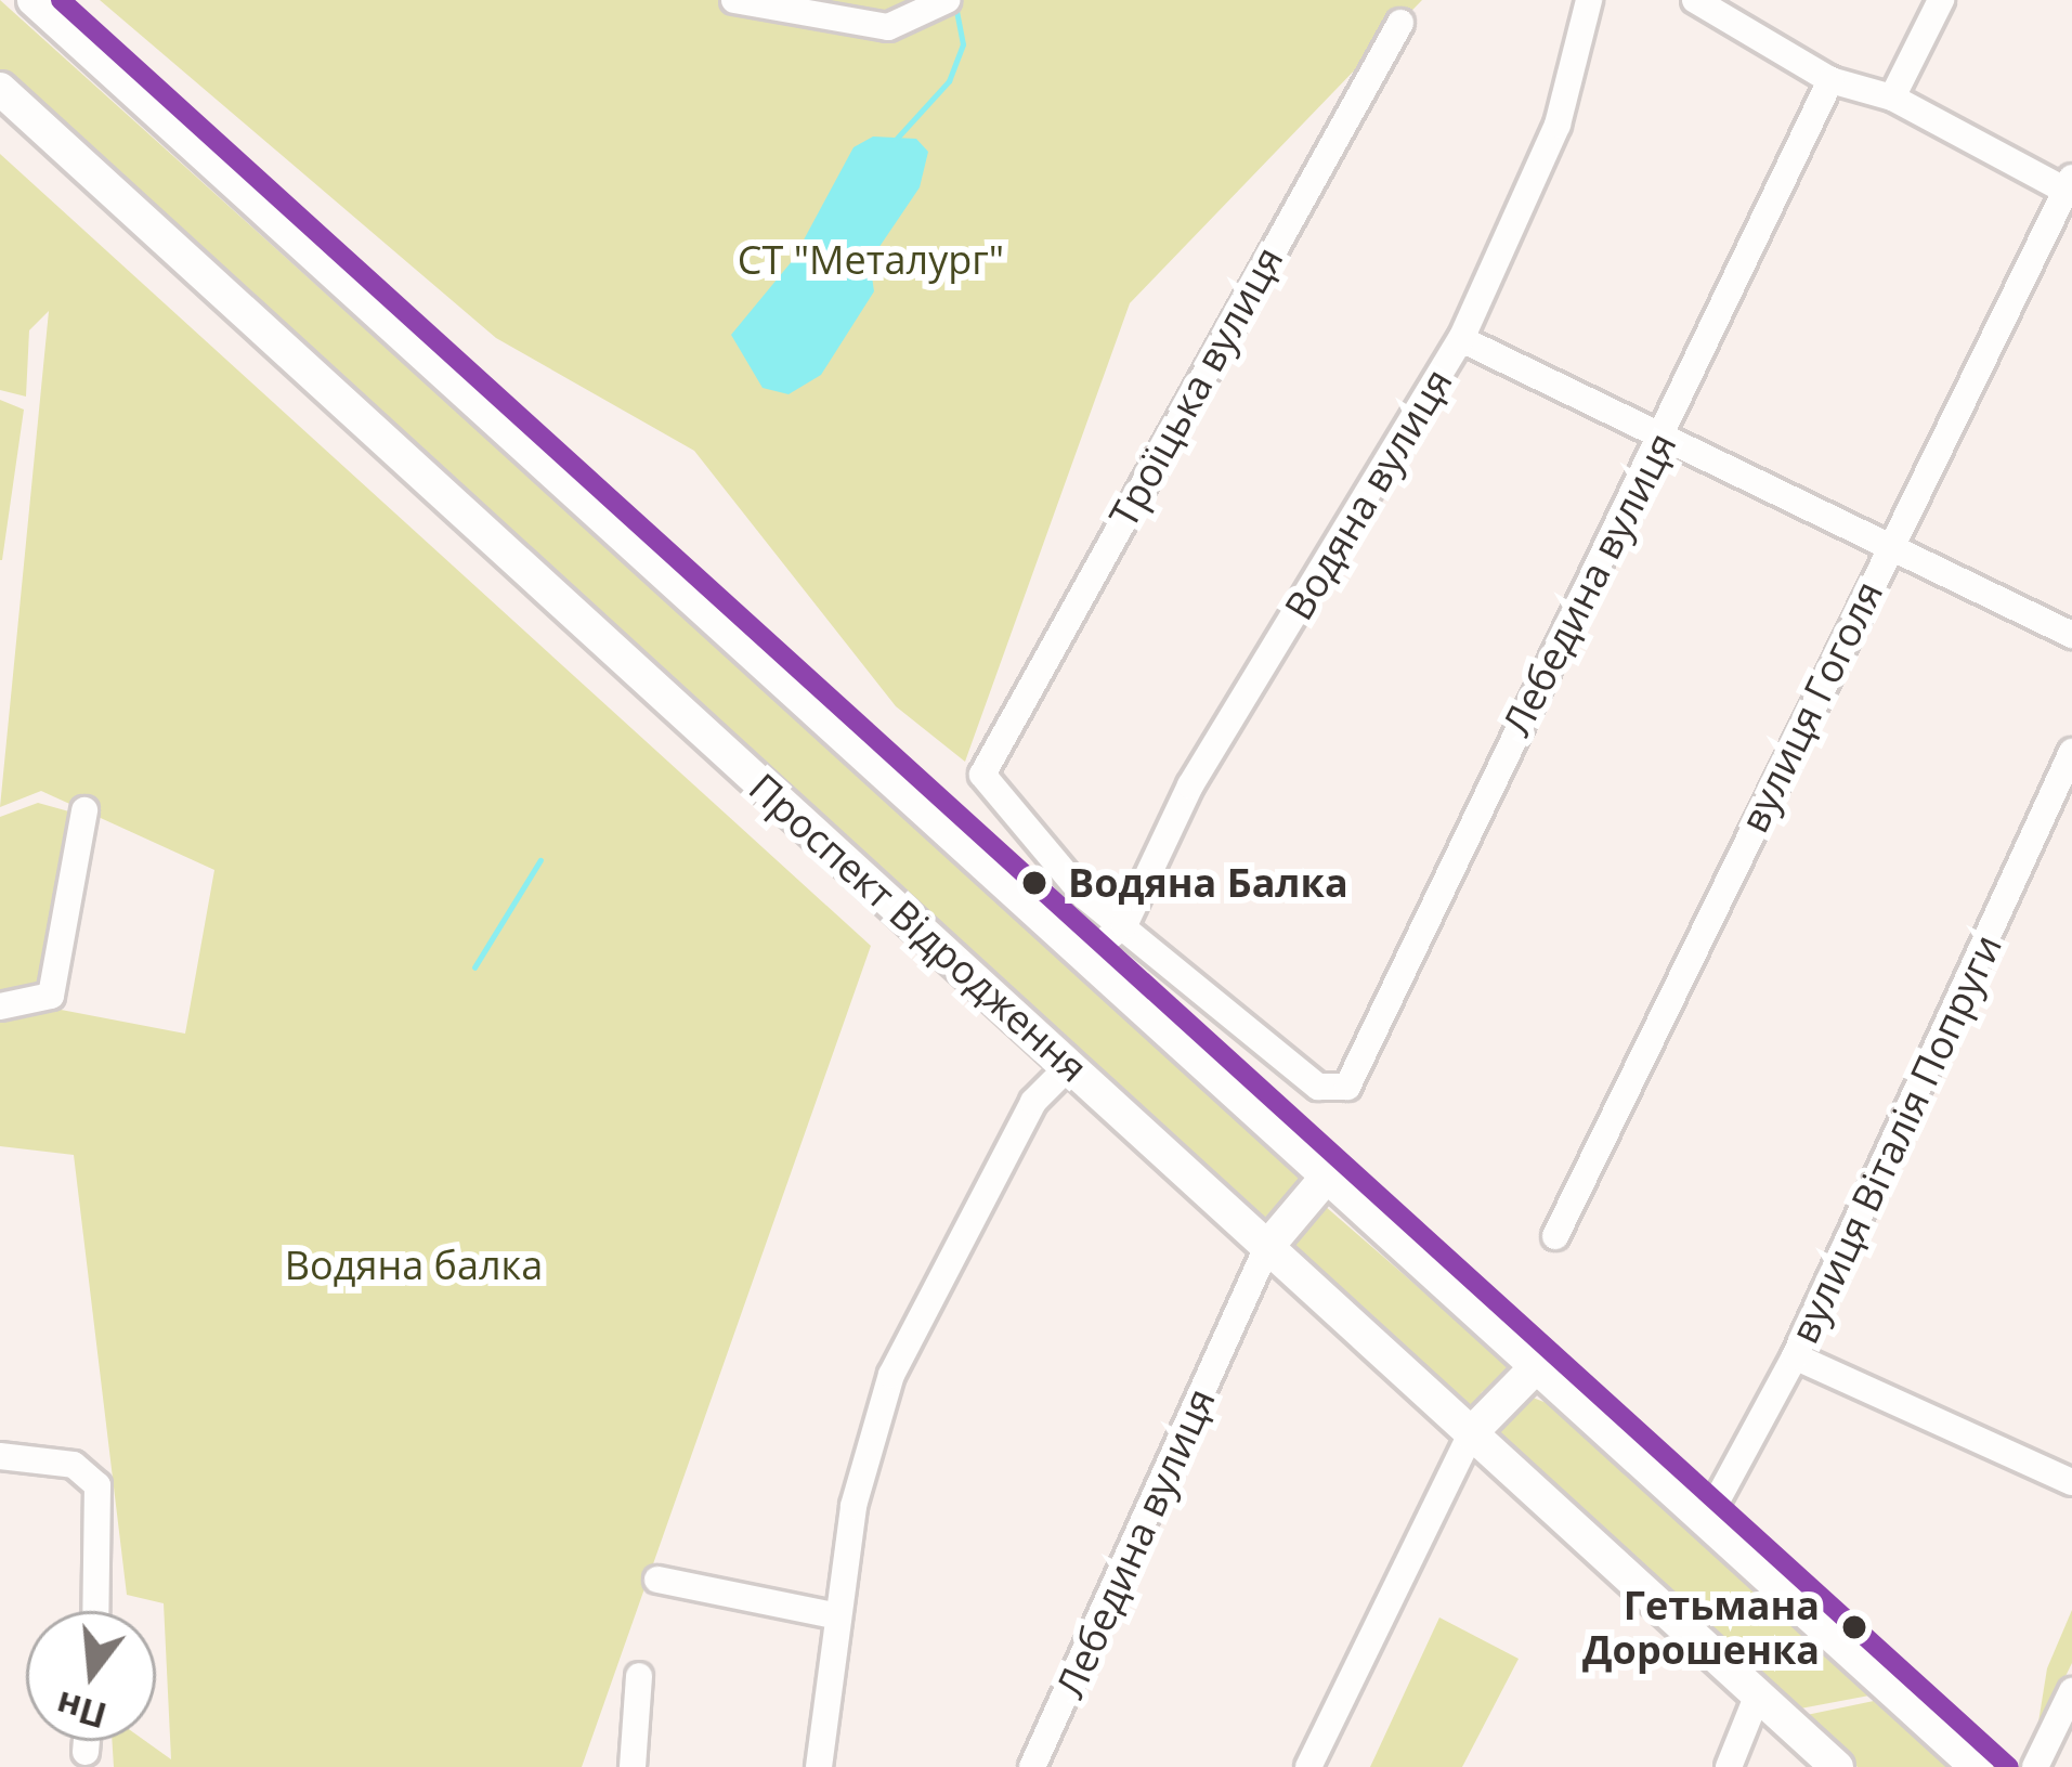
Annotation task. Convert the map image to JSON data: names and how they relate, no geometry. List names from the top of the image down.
{
  "streets": {
    "main road": ["Проспект Відродження"],
    "street": [
      "Троїцька вулиця",
      "Водяна вулиця",
      "Лебедина вулиця",
      "вулиця Гоголя",
      "вулиця Віталія Попруги"
    ]
  },
  "crossings": [
    ["Троїцька вулиця", "Водяна вулиця"],
    ["Троїцька вулиця", "Лебедина вулиця"],
    ["Водяна вулиця", "Лебедина вулиця"],
    ["Лебедина вулиця", "Проспект Відродження"]
  ],
  "parks": ["СТ \"Металург\"", "Водяна балка"],
  "places": ["Водяна Балка", "Гетьмана Дорошенка"],
  "north": "bottom"
}
